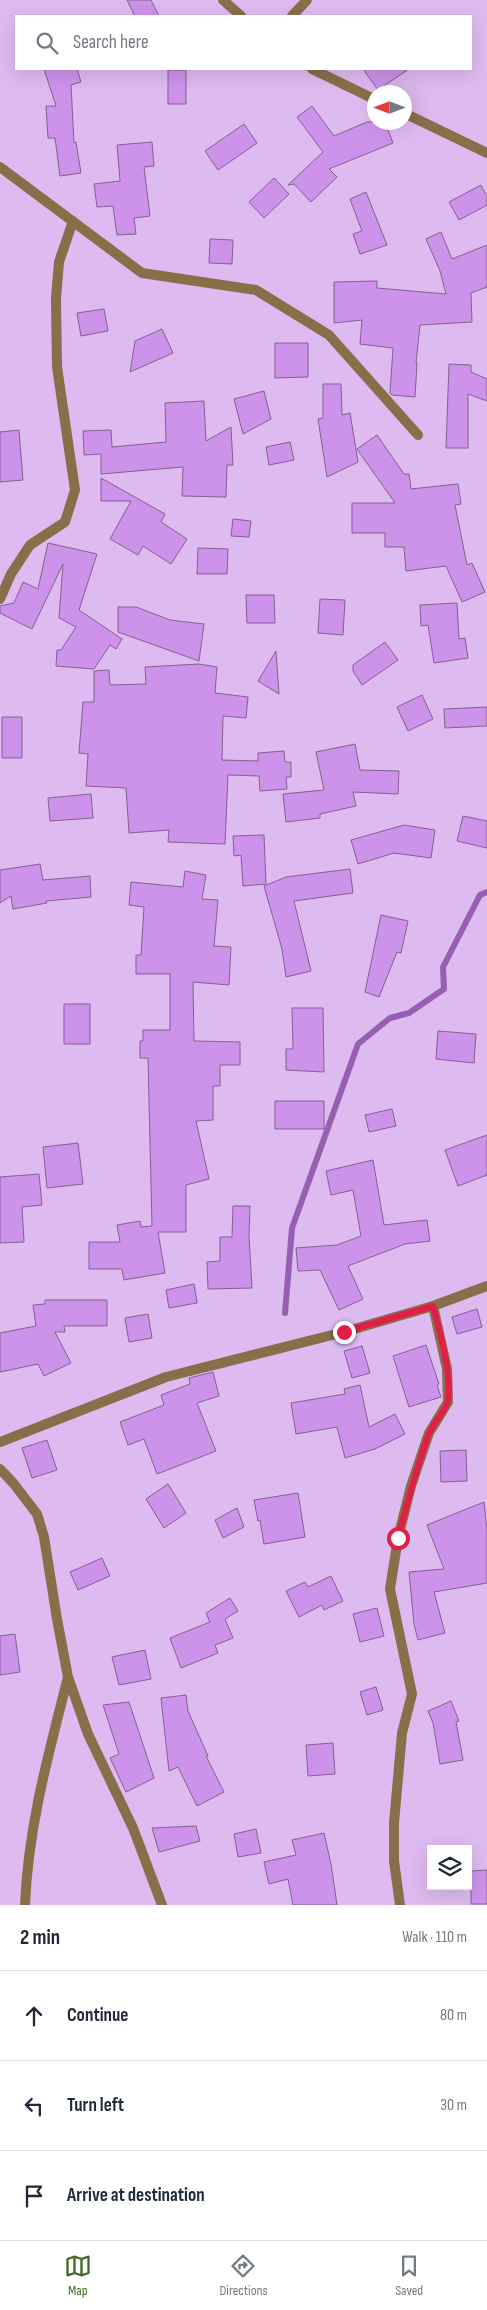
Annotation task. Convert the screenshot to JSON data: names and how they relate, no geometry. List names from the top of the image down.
{
  "north": "left",
  "page": {
    "search": "Search here",
    "heading": ["2 min", "Walk · 110 m"],
    "list": [
      ["Continue", "80 m"],
      ["Turn left", "30 m"],
      "Arrive at destination"
    ],
    "nav": ["Map", "Directions", "Saved"]
  }
}
